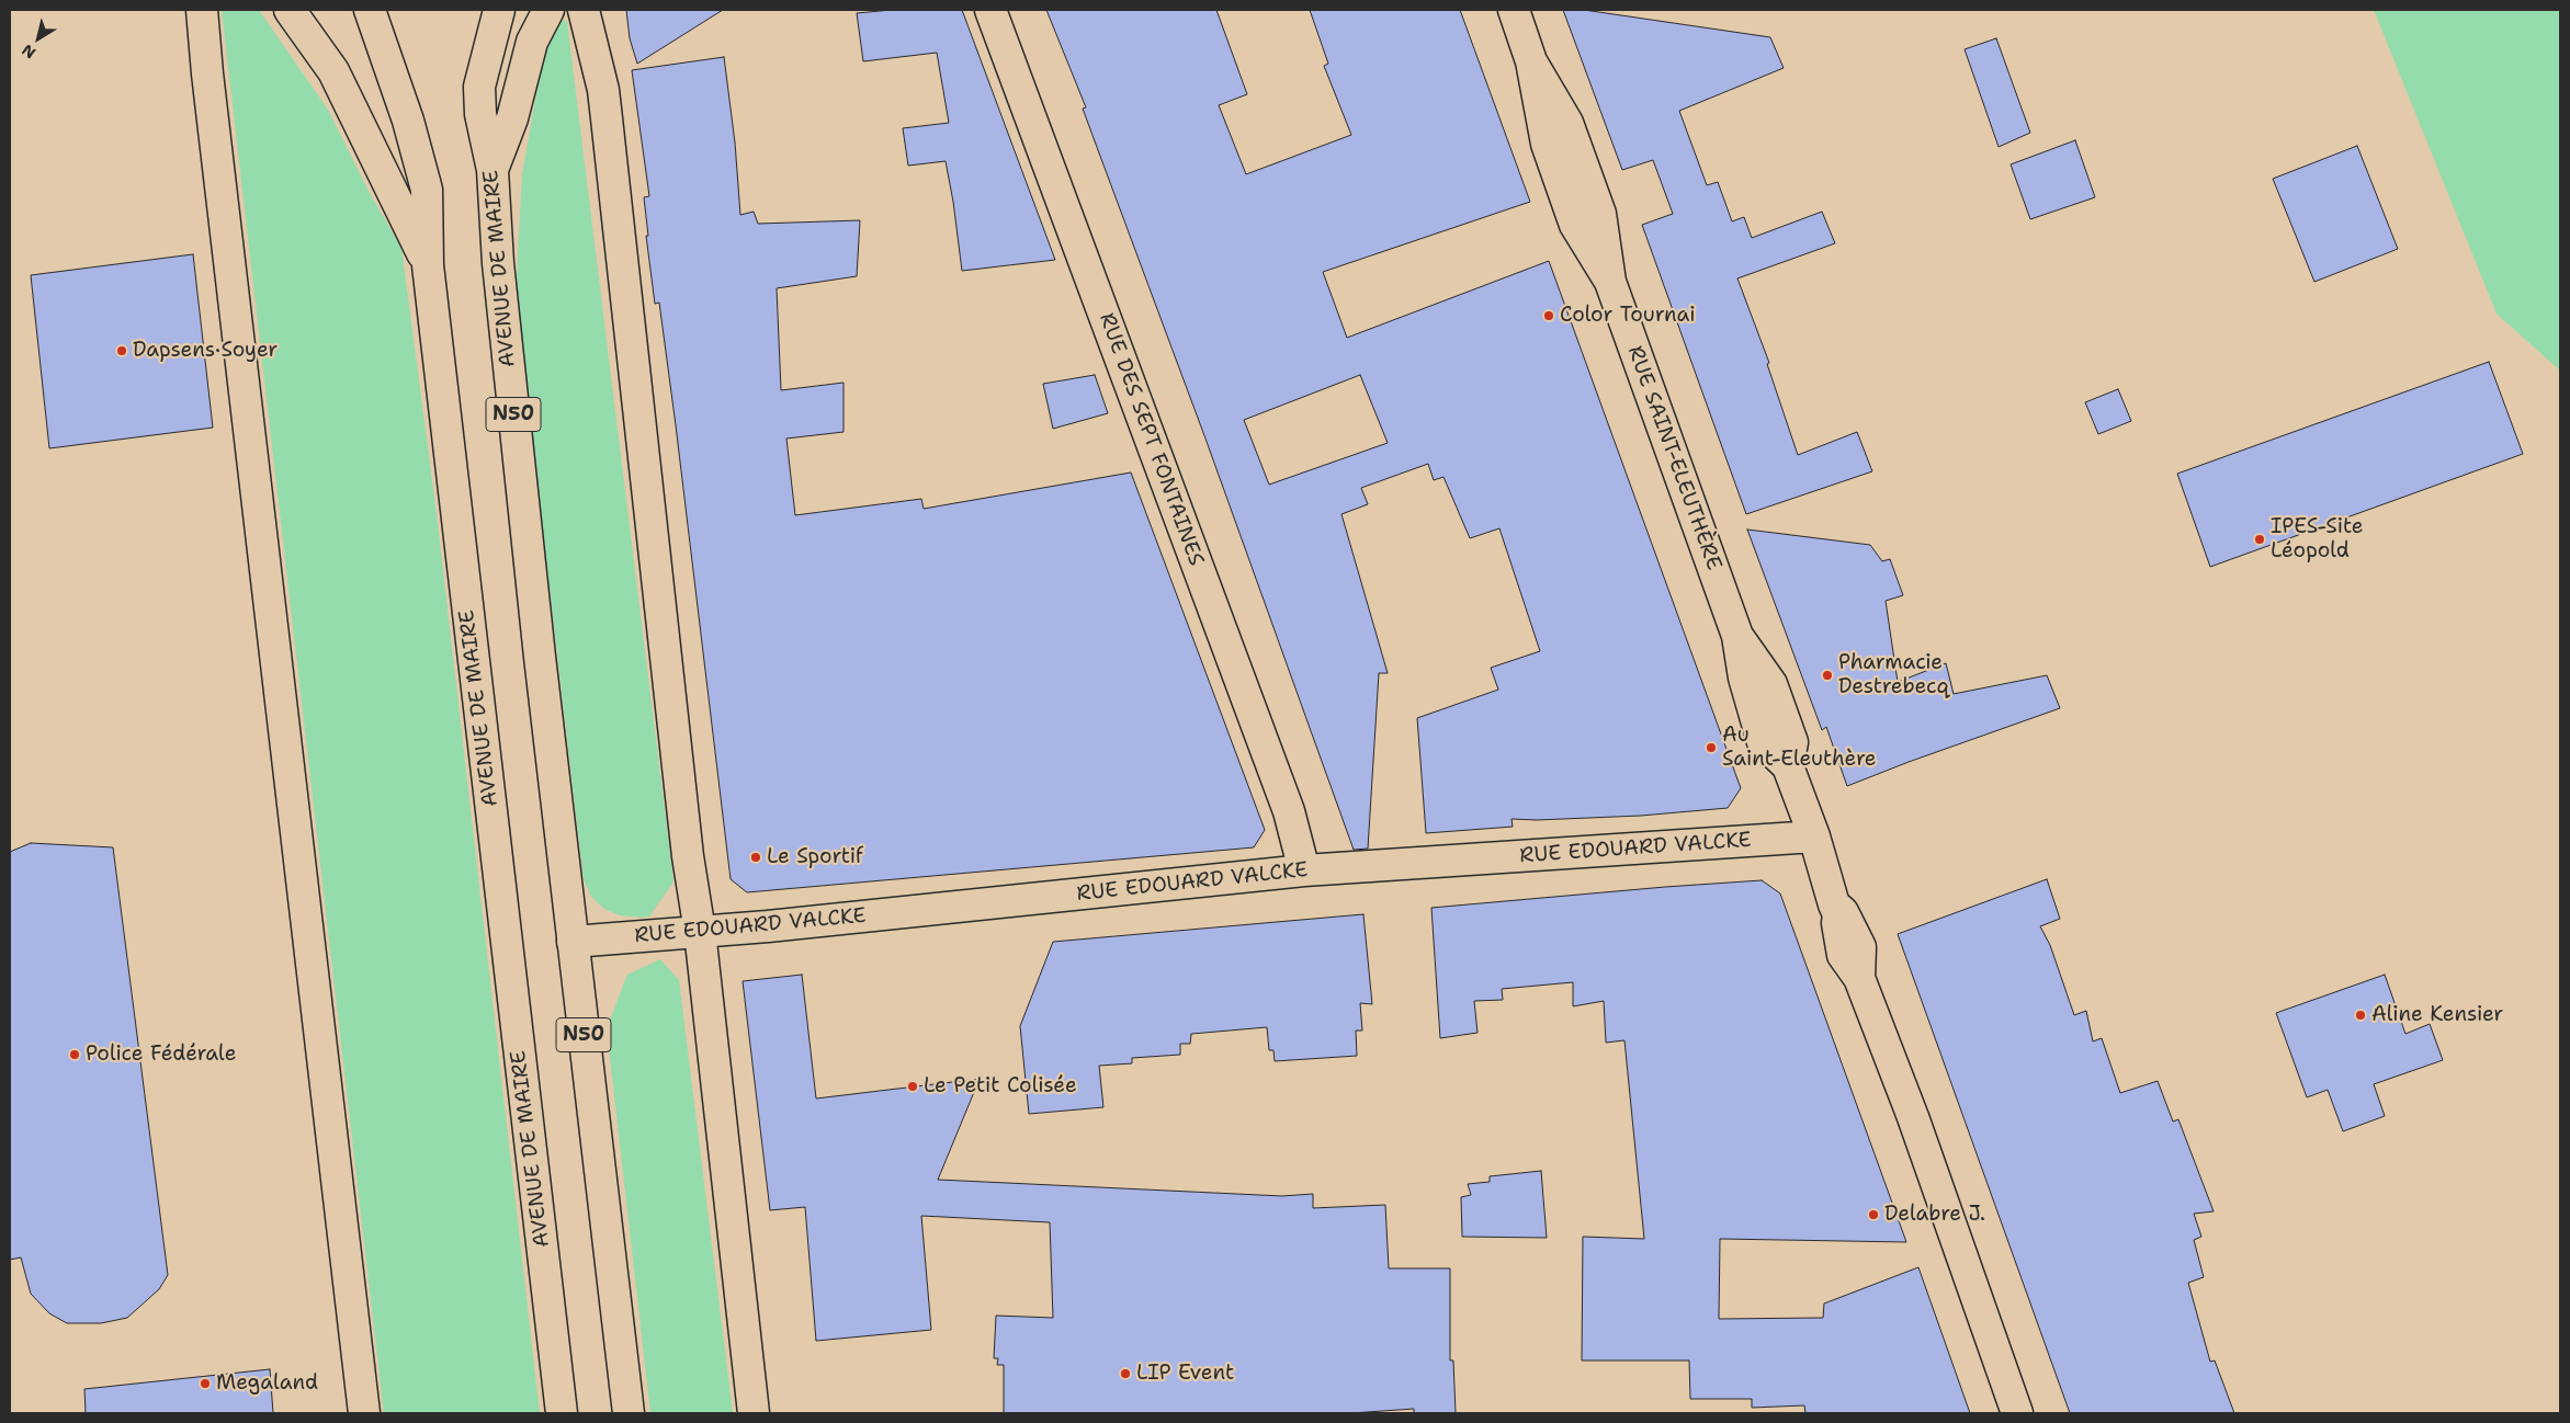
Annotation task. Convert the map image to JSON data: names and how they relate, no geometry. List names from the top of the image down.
{
  "streets": {
    "street": [
      "AVENUE DE MAIRE",
      "N50",
      "RUE DES SEPT FONTAINES",
      "RUE SAINT-ELEUTHÈRE",
      "RUE EDOUARD VALCKE"
    ]
  },
  "crossings": [
    ["AVENUE DE MAIRE", "RUE EDOUARD VALCKE"],
    ["RUE DES SEPT FONTAINES", "RUE EDOUARD VALCKE"],
    ["RUE SAINT-ELEUTHÈRE", "RUE EDOUARD VALCKE"]
  ],
  "places": [
    "Color Tournai",
    "Dapsens·Soyer",
    "IPES-Site Léopold",
    "Pharmacie Destrebecq",
    "Au Saint-Eleuthère",
    "Le Sportif",
    "Aline Kensier",
    "Police Fédérale",
    "Le Petit Colisée",
    "Delabre J.",
    "LIP Event",
    "Megaland"
  ],
  "north": "bottom left"
}
